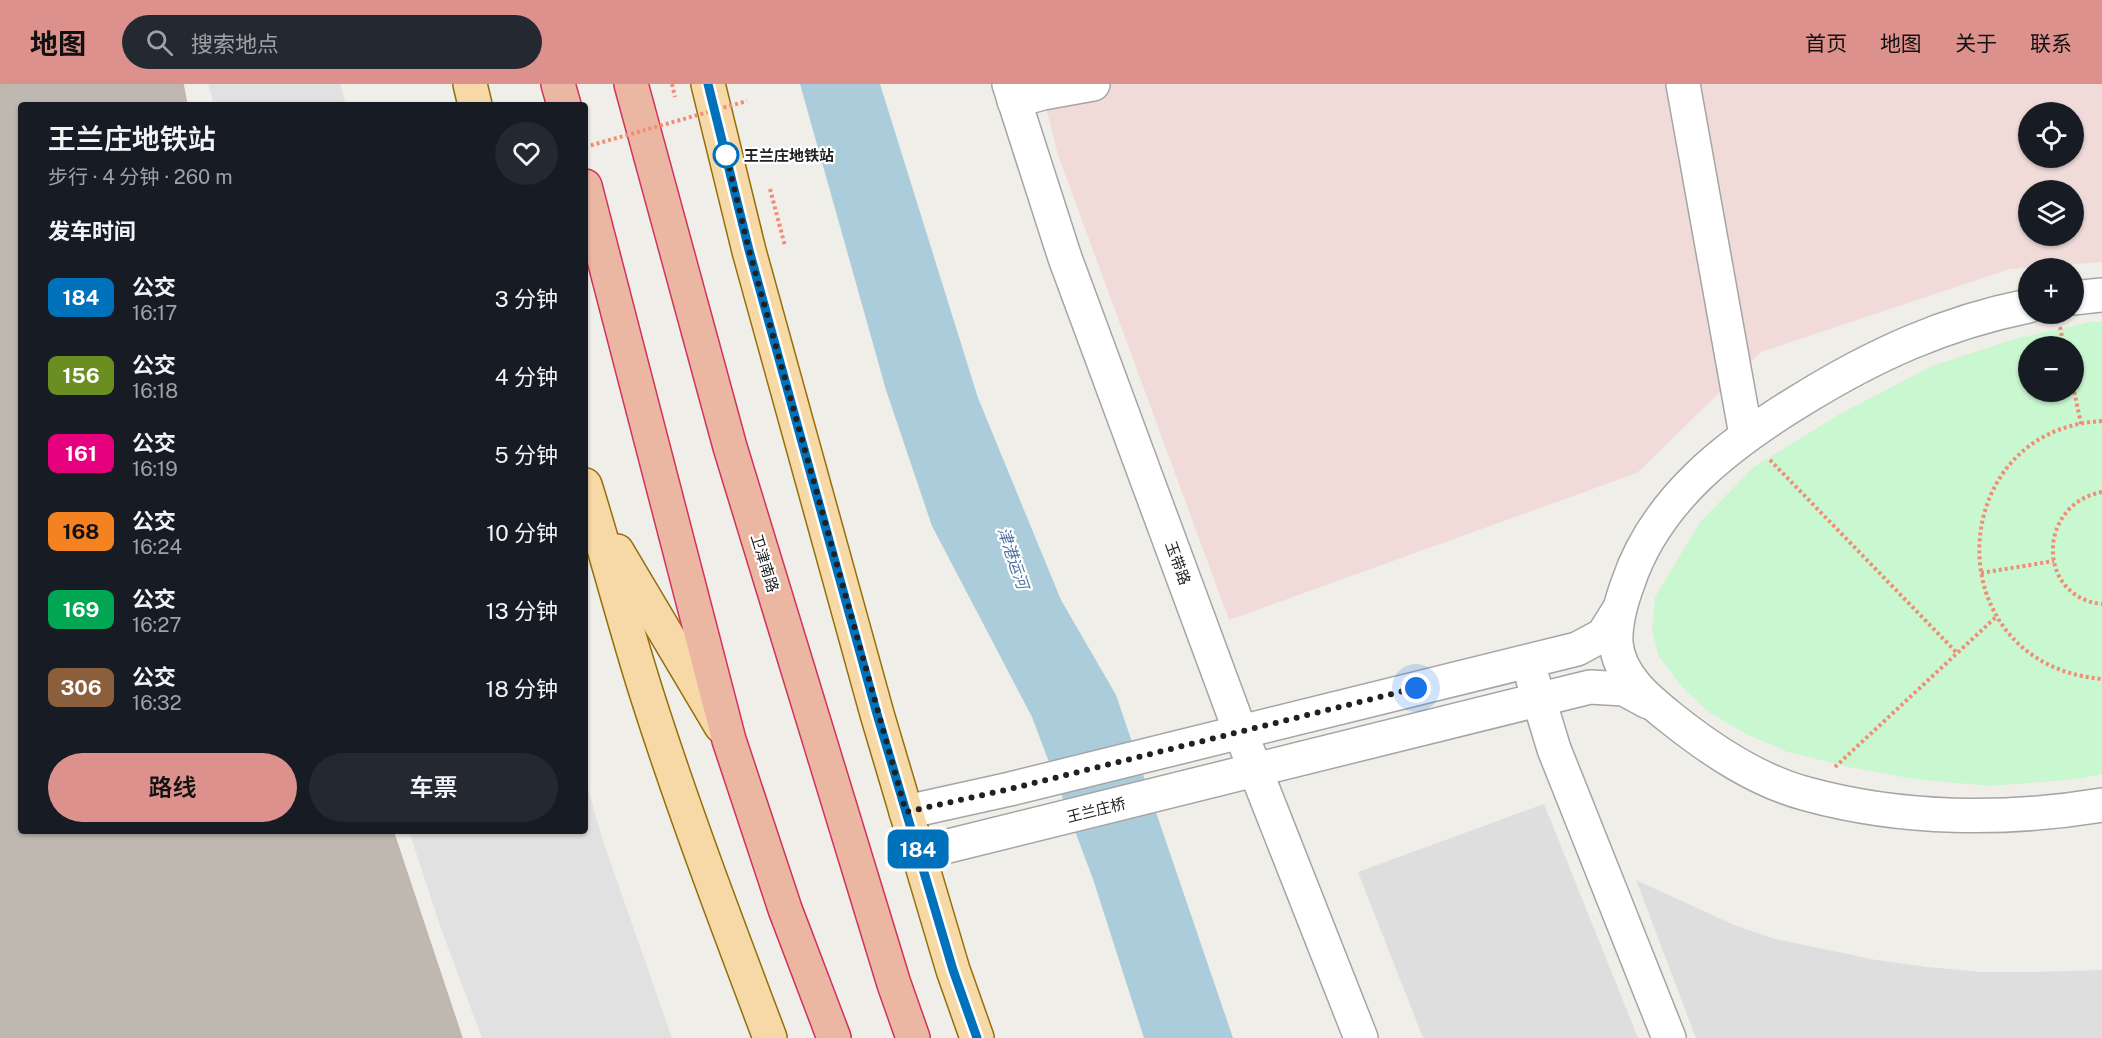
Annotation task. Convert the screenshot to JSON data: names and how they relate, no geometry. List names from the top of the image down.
{
  "streets": {
    "highway": ["卫津南路"],
    "street": ["玉带路", "王兰庄桥"]
  },
  "crossings": [
    ["玉带路", "王兰庄桥"]
  ],
  "water": ["津港运河"],
  "places": ["王兰庄地铁站"],
  "lines": ["bus line 184"],
  "page": {
    "header": "地图",
    "search": "搜索地点",
    "nav": [
      "首页",
      "地图",
      "关于",
      "联系"
    ],
    "on_map": "184",
    "map_buttons": ["+", "−"],
    "heading": [
      ["王兰庄地铁站", "步行 · 4 分钟 · 260 m"],
      "发车时间"
    ],
    "list": [
      {
        "mark": "184",
        "name": "公交",
        "note": "16:17",
        "value": "3 分钟"
      },
      {
        "mark": "156",
        "name": "公交",
        "note": "16:18",
        "value": "4 分钟"
      },
      {
        "mark": "161",
        "name": "公交",
        "note": "16:19",
        "value": "5 分钟"
      },
      {
        "mark": "168",
        "name": "公交",
        "note": "16:24",
        "value": "10 分钟"
      },
      {
        "mark": "169",
        "name": "公交",
        "note": "16:27",
        "value": "13 分钟"
      },
      {
        "mark": "306",
        "name": "公交",
        "note": "16:32",
        "value": "18 分钟"
      }
    ],
    "buttons": ["路线", "车票"]
  }
}
